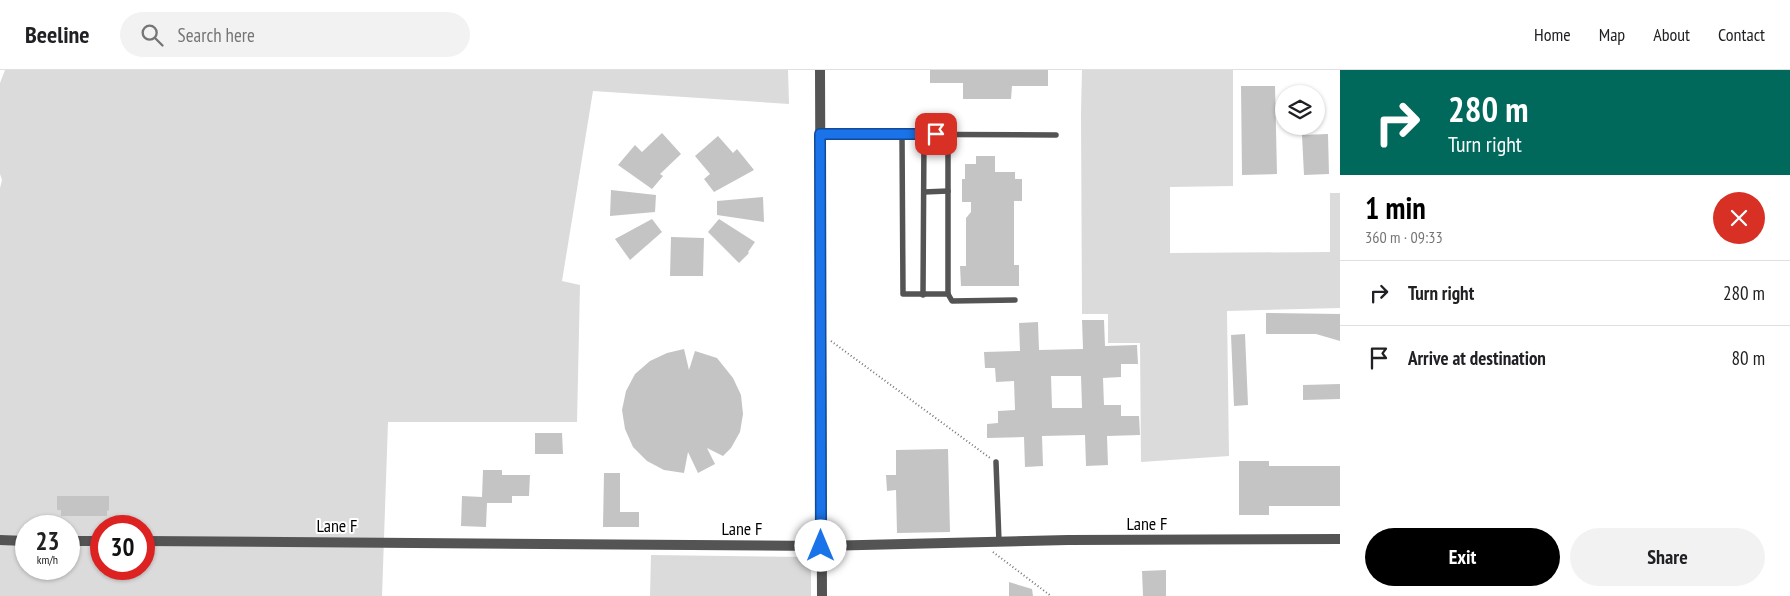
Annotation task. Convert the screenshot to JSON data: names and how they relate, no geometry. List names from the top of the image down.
{
  "streets": {
    "street": ["Lane F"]
  },
  "page": {
    "header": "Beeline",
    "search": "Search here",
    "nav": [
      "Home",
      "Map",
      "About",
      "Contact"
    ],
    "turn": ["280 m", "Turn right"],
    "heading": ["1 min", "360 m · 09:33"],
    "list": [
      {
        "name": "Turn right",
        "value": "280 m"
      },
      {
        "name": "Arrive at destination",
        "value": "80 m"
      }
    ],
    "speed": "23 km/h",
    "limit": "30",
    "buttons": ["Exit", "Share"]
  }
}
